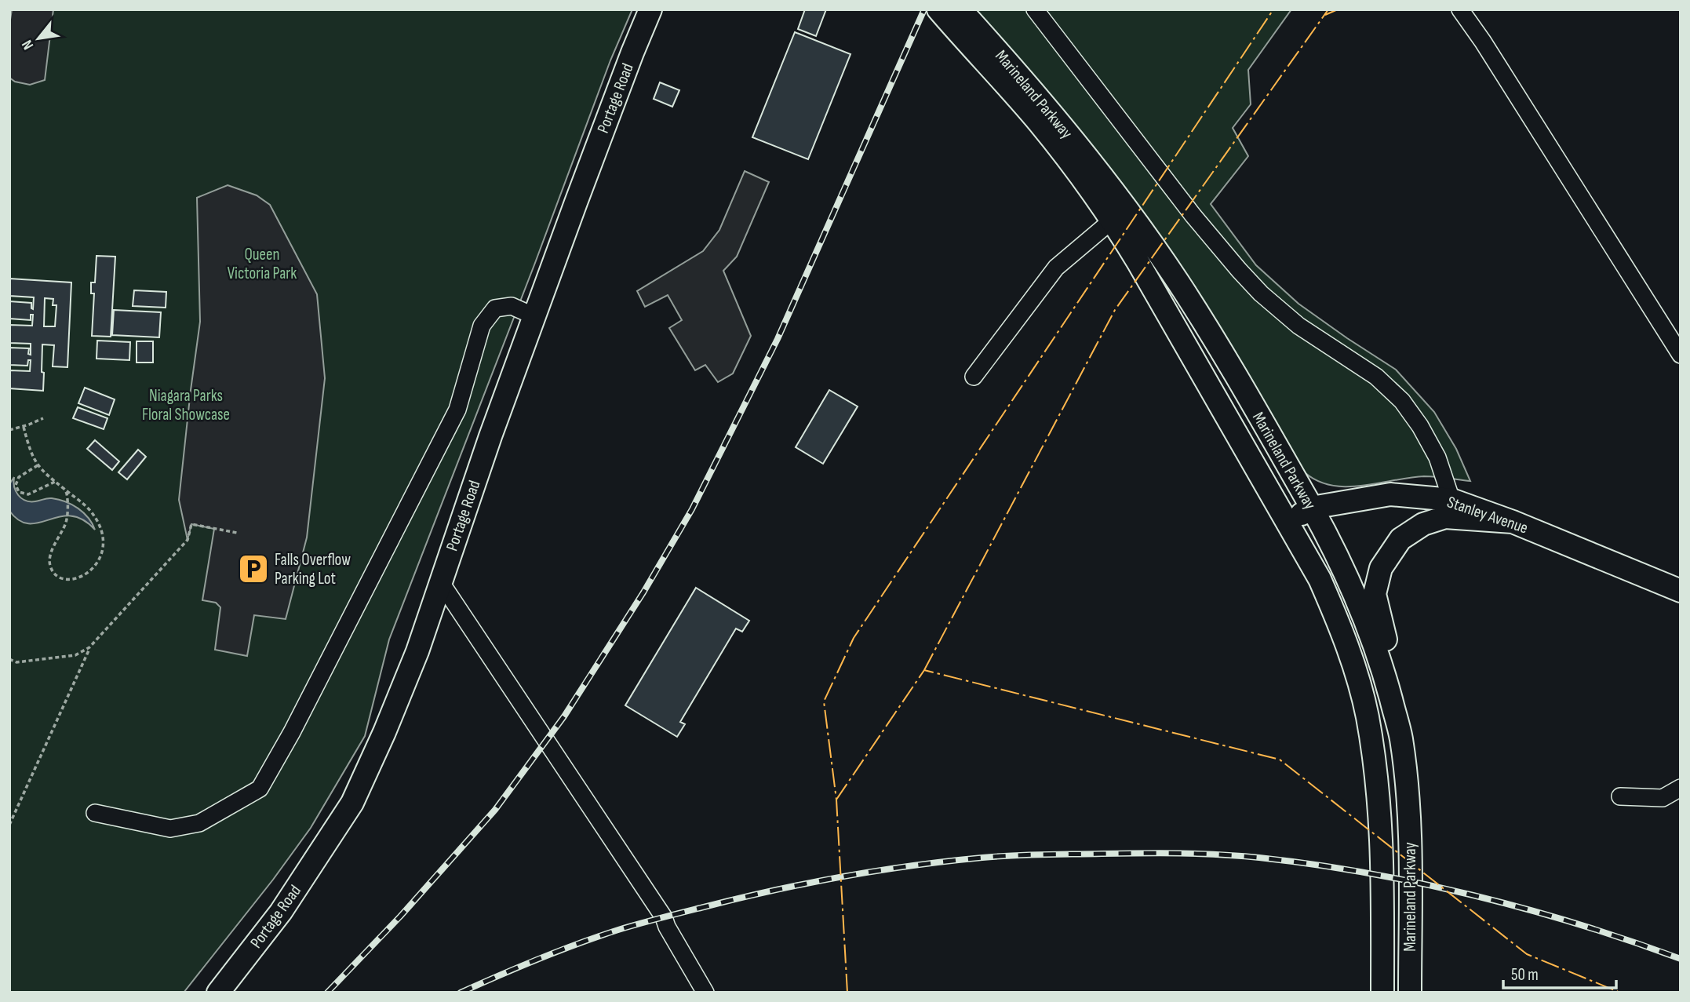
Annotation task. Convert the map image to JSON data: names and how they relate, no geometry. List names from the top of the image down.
{
  "streets": {
    "main road": ["Marineland Parkway", "Portage Road", "Stanley Avenue"]
  },
  "crossings": [
    ["Marineland Parkway", "Stanley Avenue"]
  ],
  "parks": ["Queen Victoria Park", "Niagara Parks Floral Showcase"],
  "places": {
    "parking": ["Falls Overflow Parking Lot"]
  },
  "scale_bar": "50 m",
  "north": "bottom left"
}
